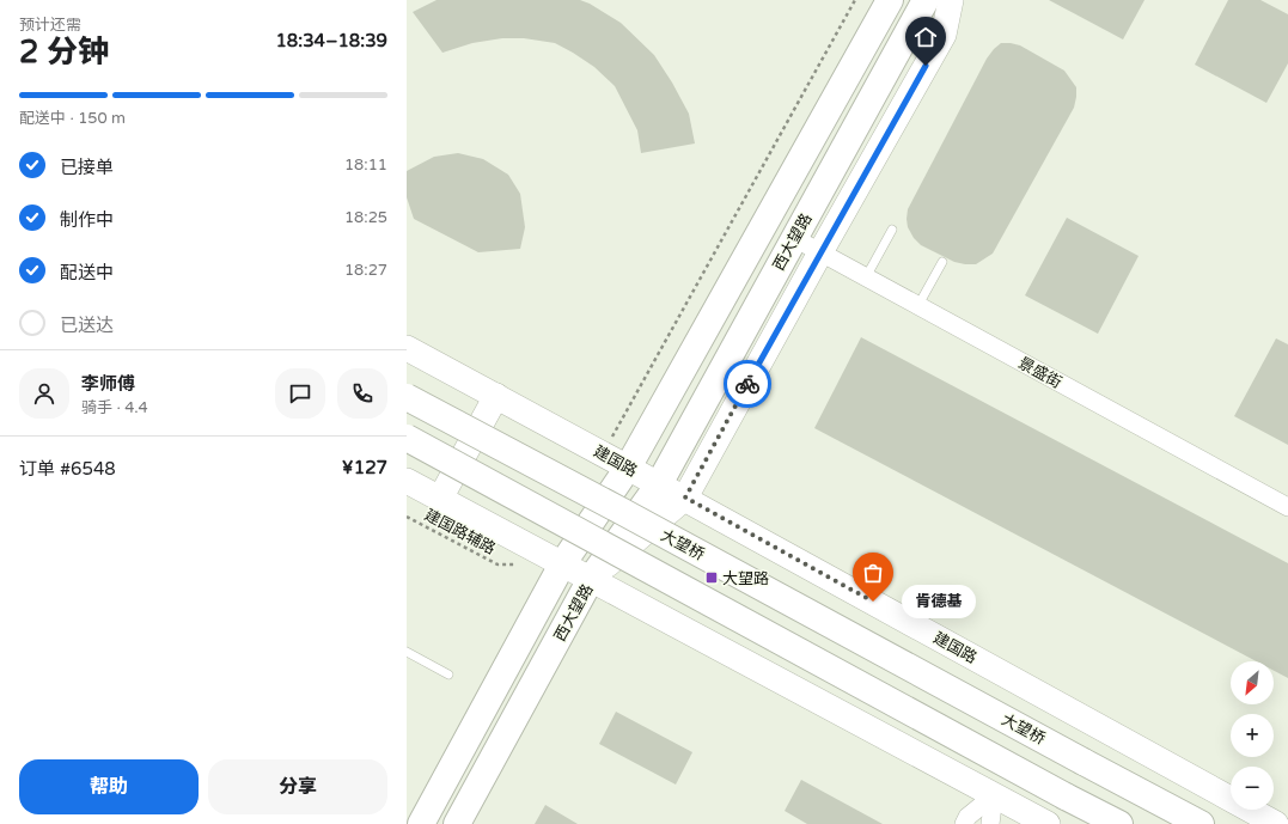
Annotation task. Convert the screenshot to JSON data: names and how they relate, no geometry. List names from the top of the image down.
{
  "streets": {
    "main road": ["西大望路", "大望桥"],
    "street": ["景盛街", "建国路"],
    "path": ["建国路辅路"]
  },
  "crossings": [
    ["西大望路", "景盛街"],
    ["西大望路", "建国路"]
  ],
  "places": {
    "transit": ["大望路"],
    "other": ["肯德基"]
  },
  "north": "bottom left",
  "page": {
    "heading": ["2 分钟", "预计还需", "18:34–18:39"],
    "panel": [
      "李师傅",
      "骑手 · 4.4",
      "订单 #6548",
      "¥127"
    ],
    "bar": "配送中 · 150 m",
    "list": [
      ["已接单", "18:11"],
      ["制作中", "18:25"],
      ["配送中", "18:27"],
      "已送达"
    ],
    "bubble": "肯德基",
    "map_buttons": ["+", "−"],
    "buttons": ["帮助", "分享"]
  }
}
